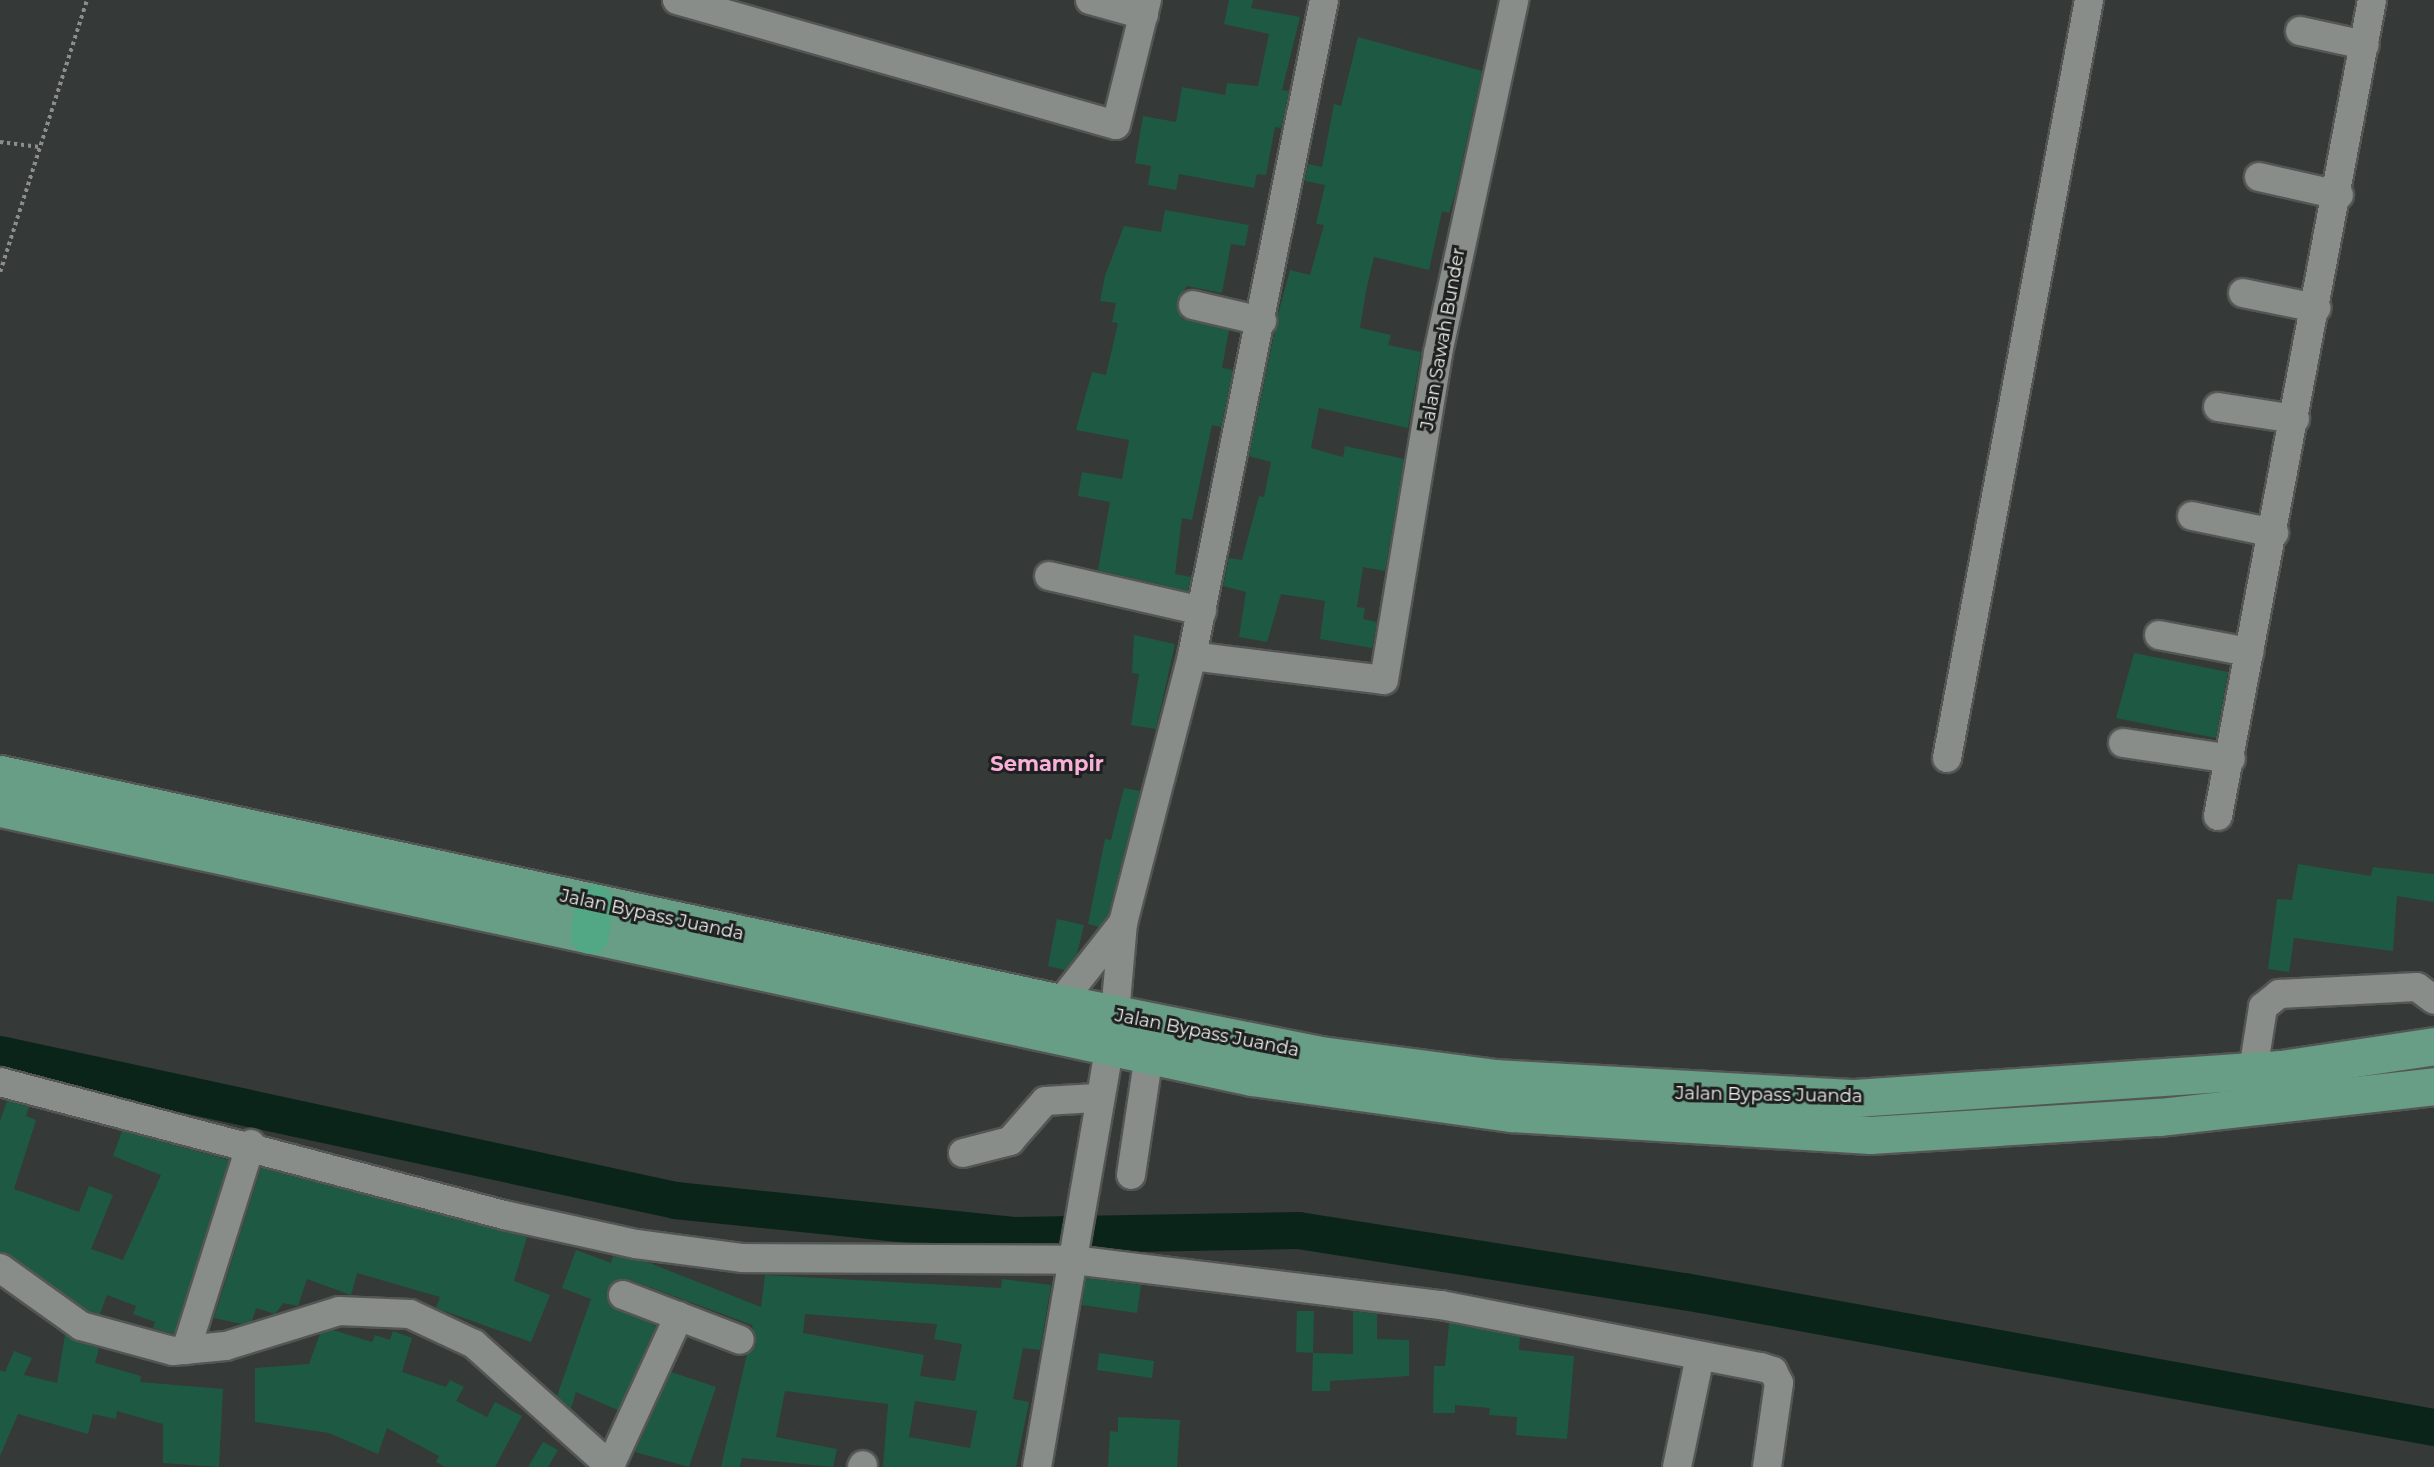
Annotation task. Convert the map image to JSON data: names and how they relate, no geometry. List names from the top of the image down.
{
  "streets": {
    "main road": ["Jalan Bypass Juanda"],
    "street": ["Jalan Sawah Bunder"]
  },
  "districts": ["Semampir"]
}
